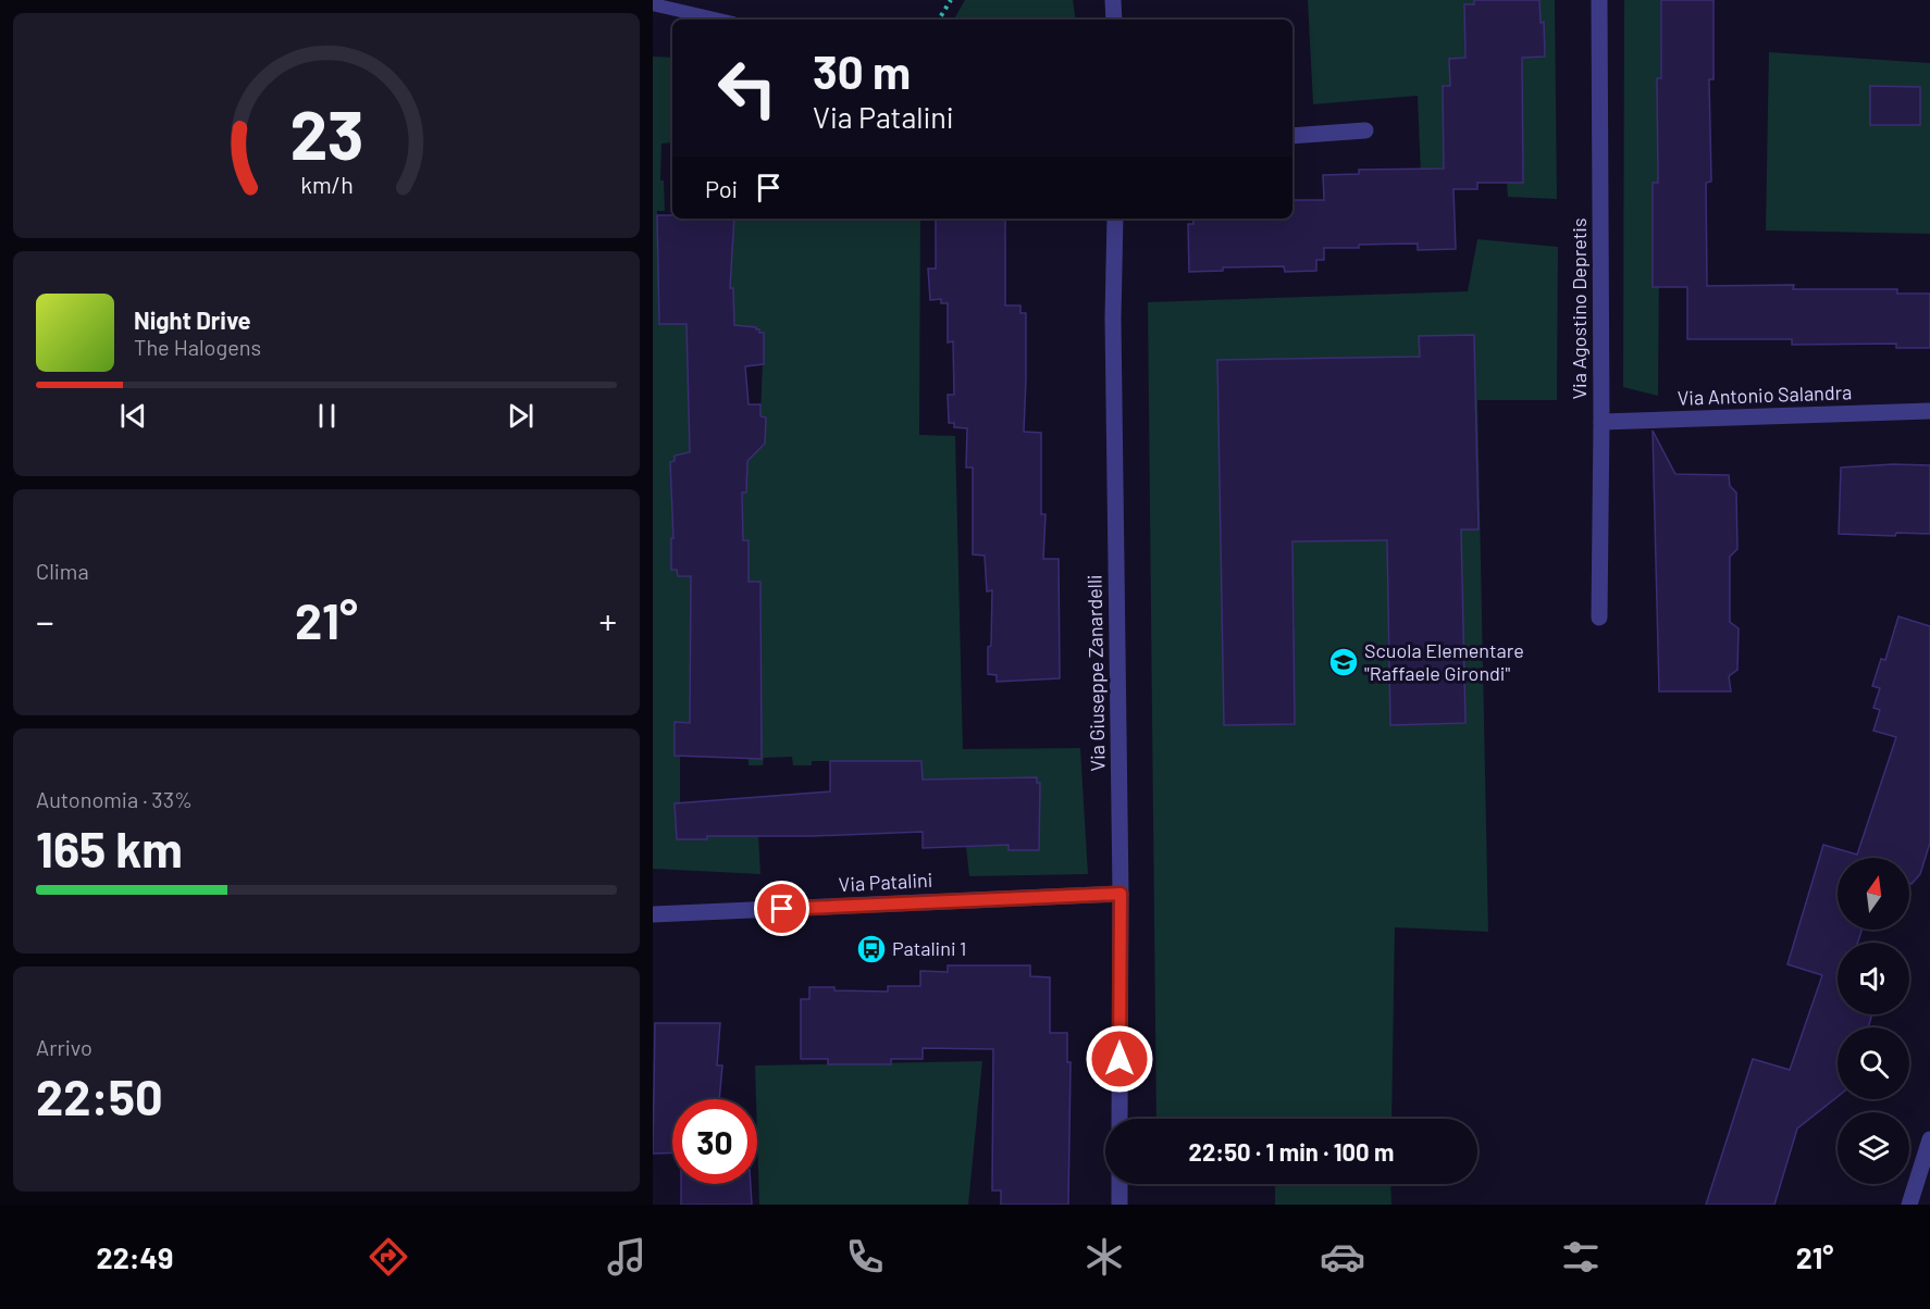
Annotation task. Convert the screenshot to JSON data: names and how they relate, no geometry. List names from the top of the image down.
{
  "streets": {
    "street": [
      "Via Agostino Depretis",
      "Via Antonio Salandra",
      "Via Giuseppe Zanardelli",
      "Via Patalini"
    ]
  },
  "crossings": [
    ["Via Agostino Depretis", "Via Antonio Salandra"],
    ["Via Giuseppe Zanardelli", "Via Patalini"]
  ],
  "places": {
    "school or university": ["Scuola Elementare \"Raffaele Girondi\""],
    "bus stop": ["Patalini 1"]
  },
  "north": "top",
  "page": {
    "turn": ["30 m", "Via Patalini"],
    "then": "Poi",
    "song": ["Night Drive", "The Halogens"],
    "tile": [
      "Clima",
      ["Autonomia · 33%", "165 km"],
      ["Arrivo", "22:50"]
    ],
    "heat": ["−", "21°", "+"],
    "limit": "30",
    "trip": "22:50 · 1 min · 100 m",
    "tabs": ["22:49", "21°"],
    "gauge": ["23", "km/h"]
  }
}
